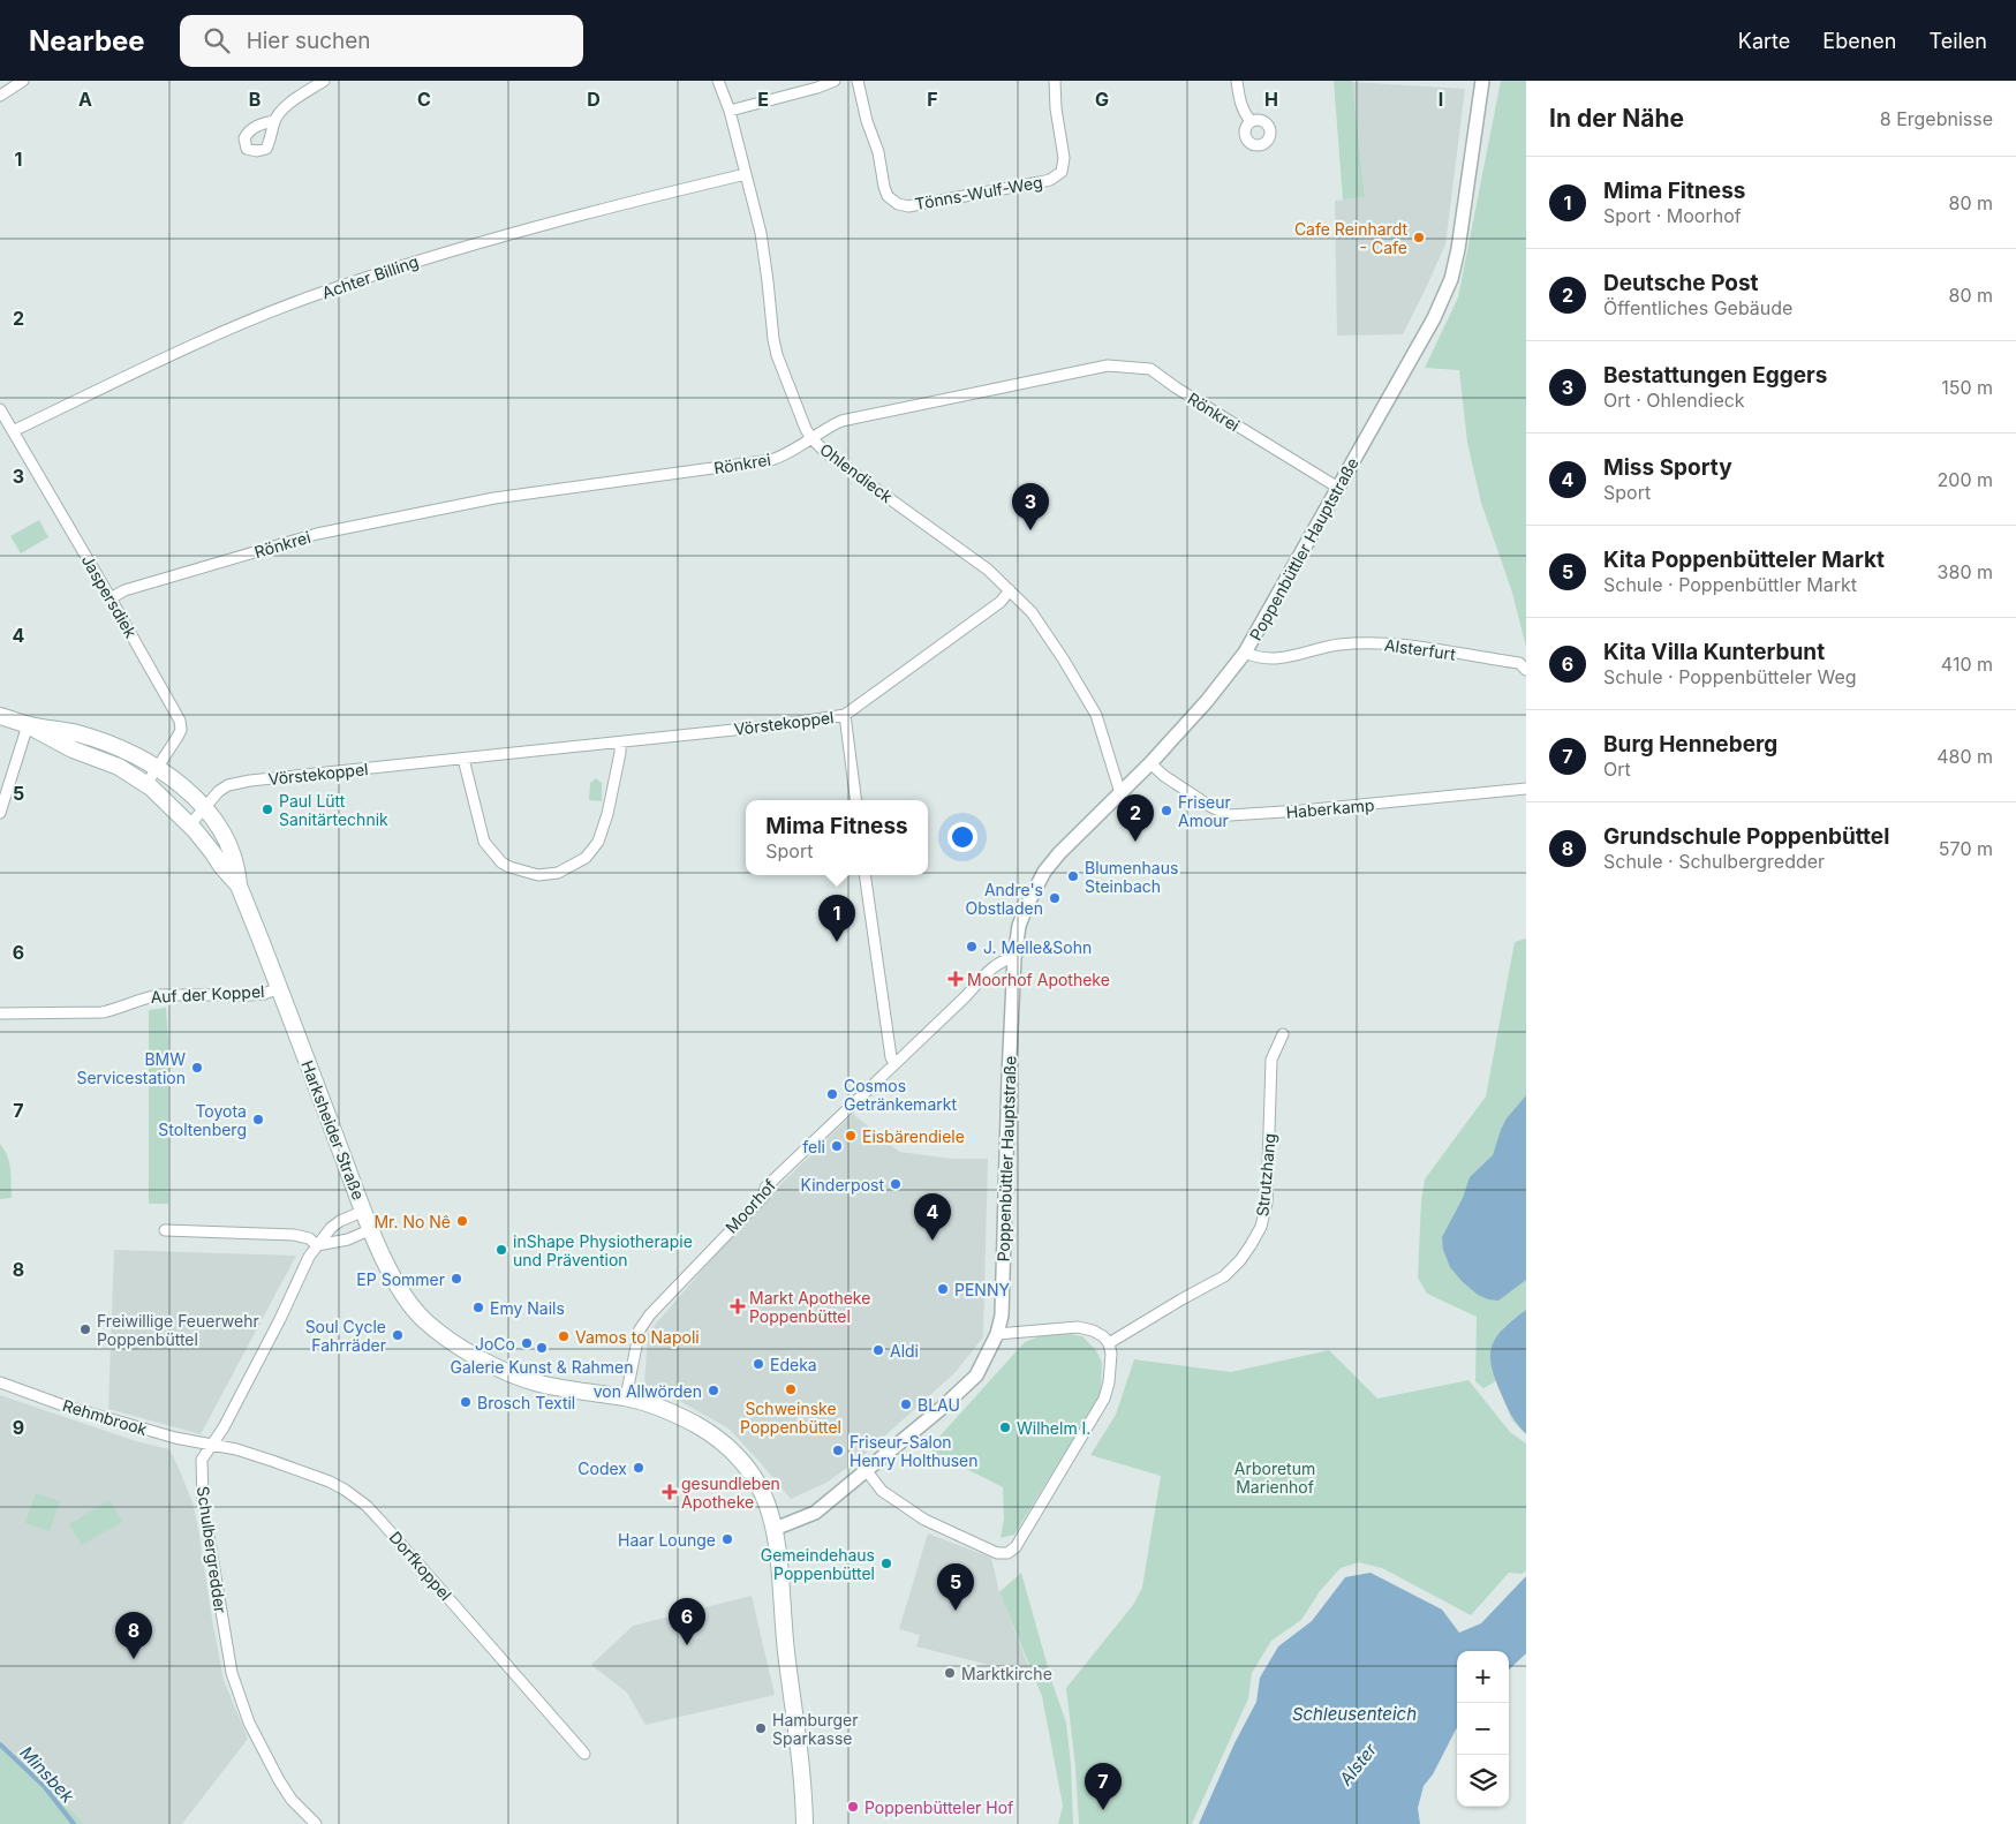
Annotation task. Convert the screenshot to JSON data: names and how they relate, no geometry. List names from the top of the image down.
{
  "streets": {
    "main road": ["Harksheider Straße"],
    "street": [
      "Tönns-Wulf-Weg",
      "Achter Billing",
      "Rönkrei",
      "Ohlendieck",
      "Poppenbüttler Hauptstraße",
      "Jaspersdiek",
      "Alsterfurt",
      "Vörstekoppel",
      "Haberkamp",
      "Auf der Koppel",
      "Strutzhang",
      "Moorhof",
      "Rehmbrook",
      "Schulbergredder",
      "Dorfkoppel"
    ]
  },
  "crossings": [
    ["Achter Billing", "Ohlendieck"],
    ["Achter Billing", "Jaspersdiek"],
    ["Rönkrei", "Ohlendieck"],
    ["Rönkrei", "Poppenbüttler Hauptstraße"],
    ["Rönkrei", "Jaspersdiek"],
    ["Ohlendieck", "Poppenbüttler Hauptstraße"],
    ["Ohlendieck", "Vörstekoppel"],
    ["Poppenbüttler Hauptstraße", "Alsterfurt"],
    ["Poppenbüttler Hauptstraße", "Haberkamp"],
    ["Poppenbüttler Hauptstraße", "Harksheider Straße"],
    ["Poppenbüttler Hauptstraße", "Moorhof"],
    ["Jaspersdiek", "Harksheider Straße"],
    ["Vörstekoppel", "Harksheider Straße"],
    ["Auf der Koppel", "Harksheider Straße"],
    ["Harksheider Straße", "Moorhof"],
    ["Harksheider Straße", "Schulbergredder"],
    ["Rehmbrook", "Schulbergredder"],
    ["Rehmbrook", "Dorfkoppel"],
    ["Schulbergredder", "Dorfkoppel"]
  ],
  "water": ["Schleusenteich", "Alster", "Minsbek"],
  "parks": ["Arboretum Marienhof"],
  "places": {
    "other": [
      "Cafe Reinhardt - Cafe",
      "Paul Lütt Sanitärtechnik",
      "Friseur Amour",
      "Blumenhaus Steinbach",
      "Andre's Obstladen",
      "J. Melle&Sohn",
      "BMW Servicestation",
      "Cosmos Getränkemarkt",
      "Toyota Stoltenberg",
      "Eisbärendiele",
      "feli",
      "Kinderpost",
      "Mr. No Nê",
      "inShape Physiotherapie und Prävention",
      "EP Sommer",
      "PENNY",
      "Emy Nails",
      "Freiwillige Feuerwehr Poppenbüttel",
      "Soul Cycle Fahrräder",
      "Vamos to Napoli",
      "JoCo",
      "Galerie Kunst & Rahmen",
      "Aldi",
      "Edeka",
      "Schweinske Poppenbüttel",
      "von Allwörden",
      "Brosch Textil",
      "BLAU",
      "Wilhelm I.",
      "Friseur-Salon Henry Holthusen",
      "Codex",
      "Haar Lounge",
      "Gemeindehaus Poppenbüttel",
      "Marktkirche",
      "Hamburger Sparkasse",
      "Poppenbütteler Hof"
    ],
    "health": ["Moorhof Apotheke", "Markt Apotheke Poppenbüttel", "gesundleben Apotheke"]
  },
  "page": {
    "header": "Nearbee",
    "search": "Hier suchen",
    "nav": ["Karte", "Ebenen", "Teilen"],
    "heading": ["In der Nähe", "8 Ergebnisse"],
    "list": [
      {
        "mark": "1",
        "name": "Mima Fitness",
        "note": "Sport · Moorhof",
        "value": "80 m"
      },
      {
        "mark": "2",
        "name": "Deutsche Post",
        "note": "Öffentliches Gebäude",
        "value": "80 m"
      },
      {
        "mark": "3",
        "name": "Bestattungen Eggers",
        "note": "Ort · Ohlendieck",
        "value": "150 m"
      },
      {
        "mark": "4",
        "name": "Miss Sporty",
        "note": "Sport",
        "value": "200 m"
      },
      {
        "mark": "5",
        "name": "Kita Poppenbütteler Markt",
        "note": "Schule · Poppenbüttler Markt",
        "value": "380 m"
      },
      {
        "mark": "6",
        "name": "Kita Villa Kunterbunt",
        "note": "Schule · Poppenbütteler Weg",
        "value": "410 m"
      },
      {
        "mark": "7",
        "name": "Burg Henneberg",
        "note": "Ort",
        "value": "480 m"
      },
      {
        "mark": "8",
        "name": "Grundschule Poppenbüttel",
        "note": "Schule · Schulbergredder",
        "value": "570 m"
      }
    ],
    "pins": [
      "3",
      "2",
      "1",
      "4",
      "5",
      "6",
      "8",
      "7"
    ],
    "popup": ["Mima Fitness", "Sport"],
    "map_buttons": ["+", "−"]
  },
  "grid": {
    "columns": [
      "A",
      "B",
      "C",
      "D",
      "E",
      "F",
      "G",
      "H",
      "I"
    ],
    "rows": [
      "1",
      "2",
      "3",
      "4",
      "5",
      "6",
      "7",
      "8",
      "9"
    ]
  }
}
